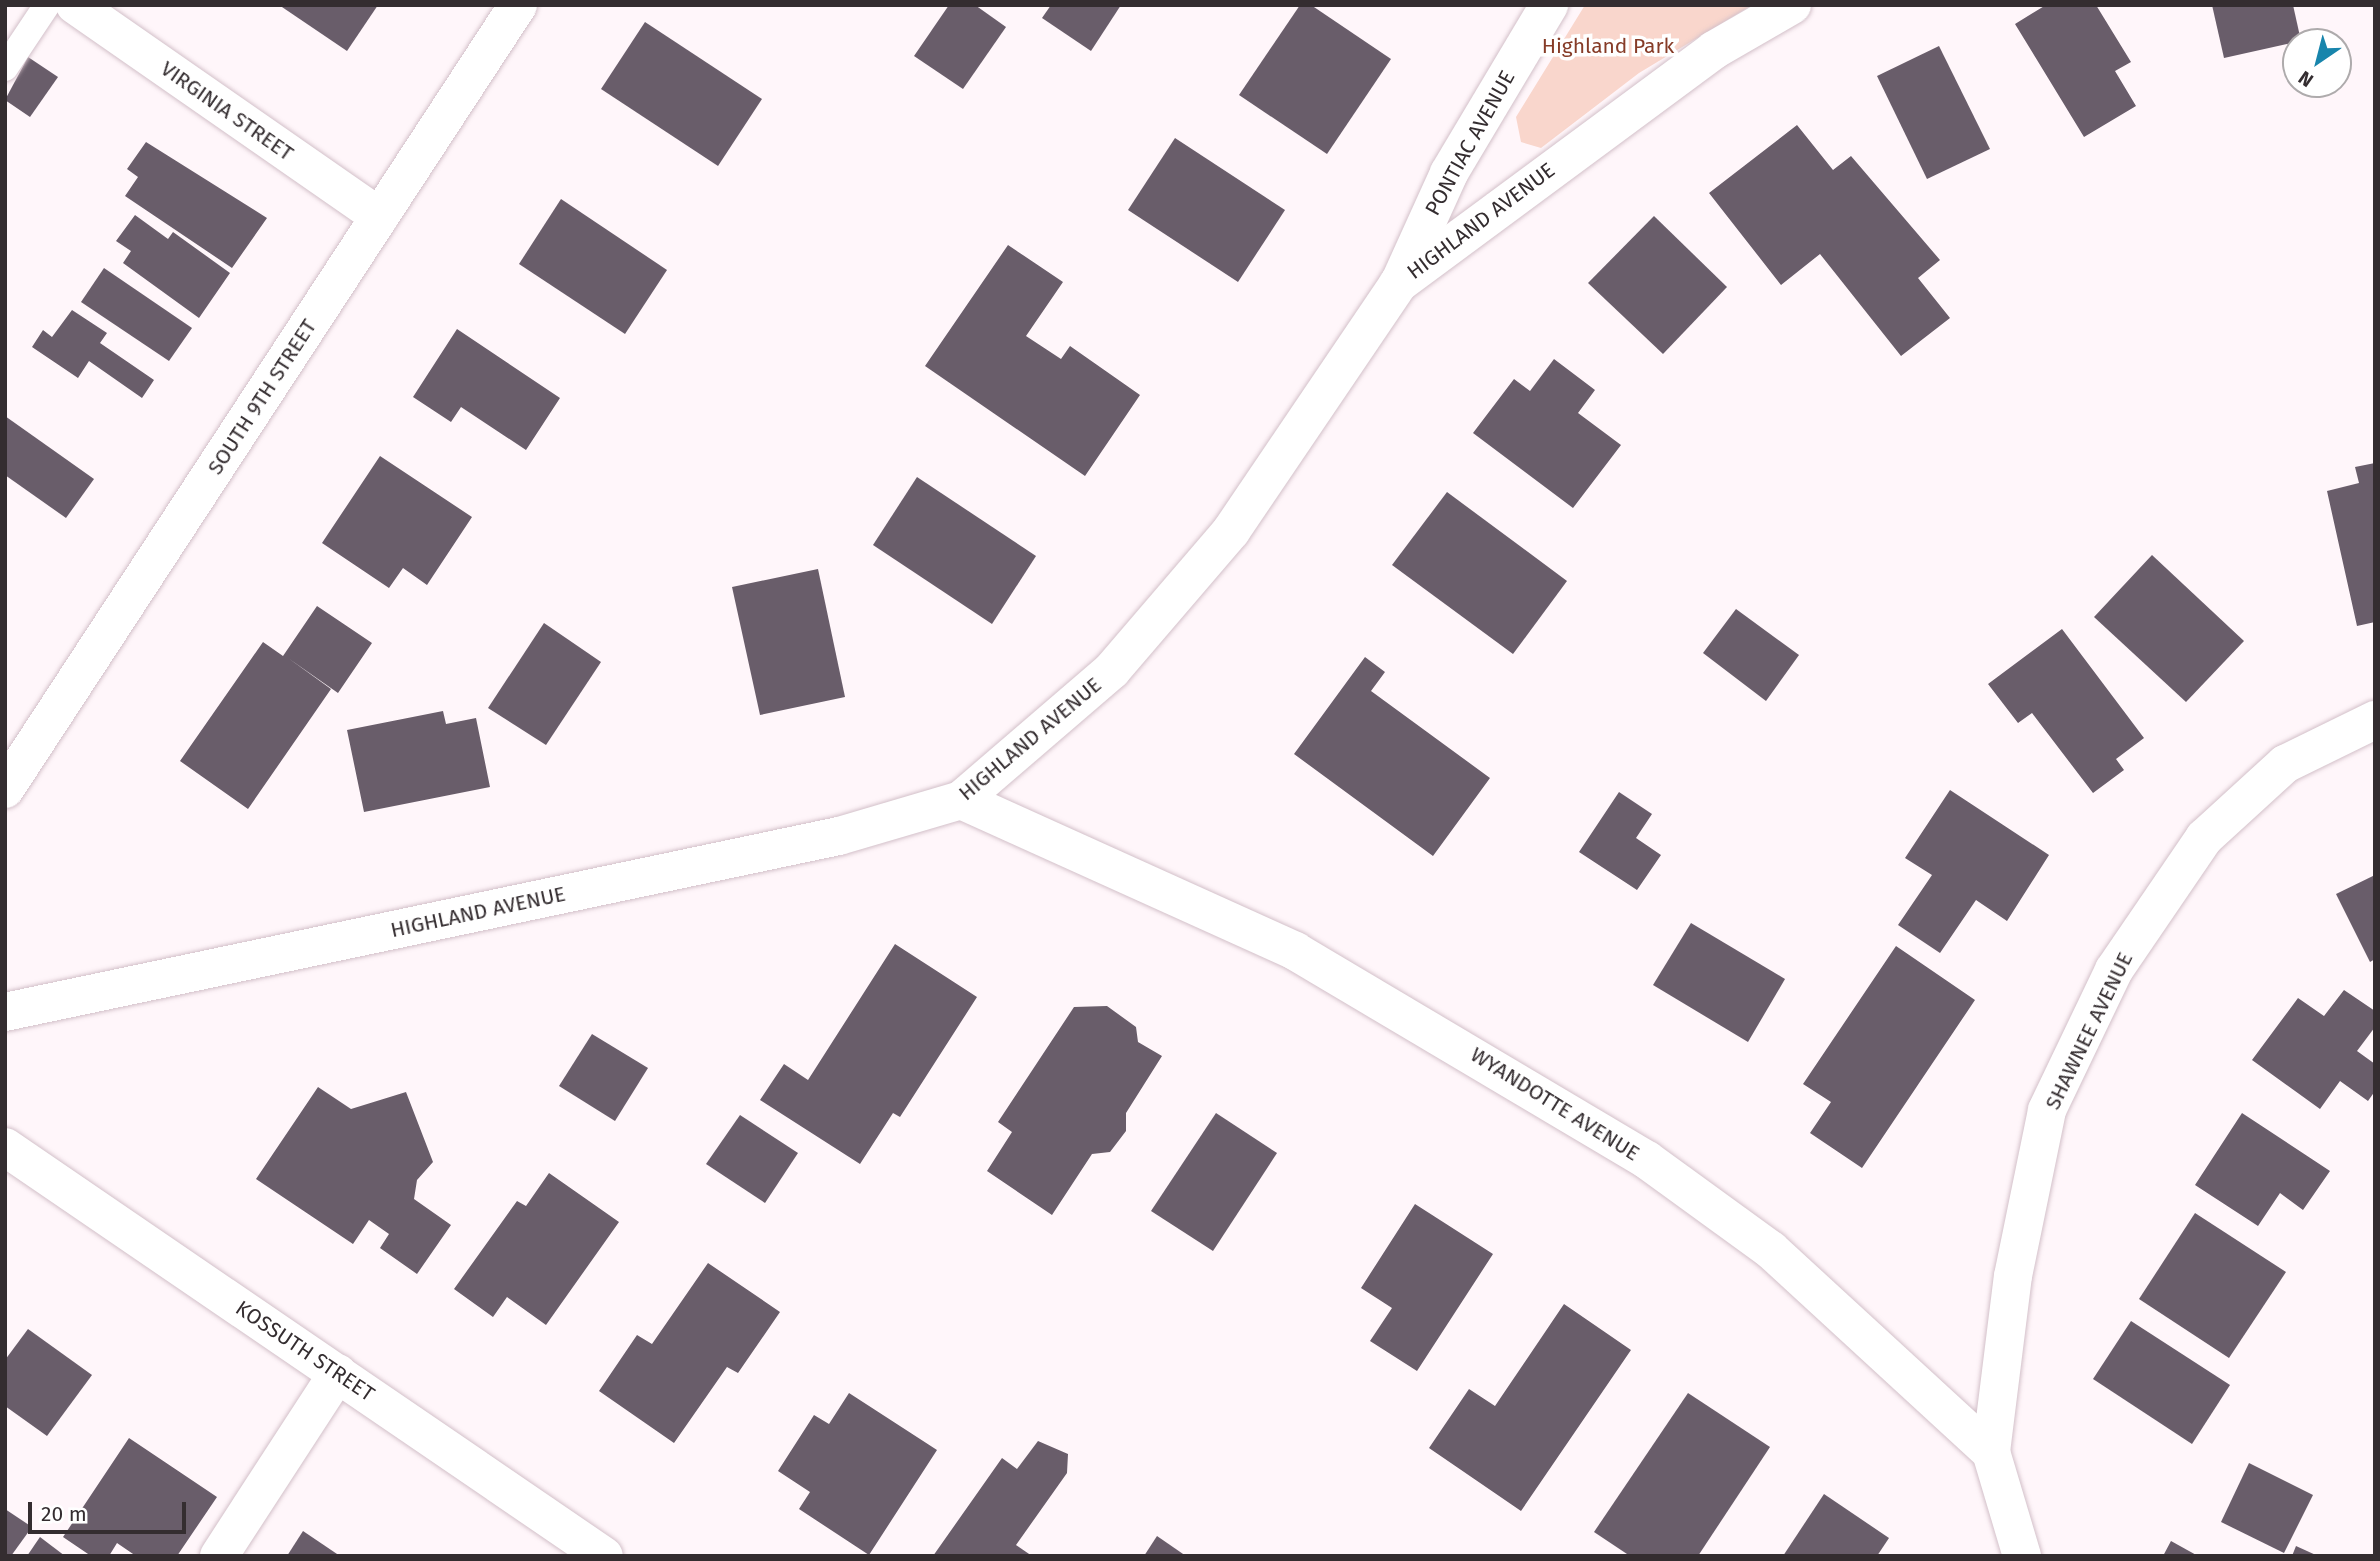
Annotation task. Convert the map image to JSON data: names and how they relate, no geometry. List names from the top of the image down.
{
  "streets": {
    "street": [
      "VIRGINIA STREET",
      "PONTIAC AVENUE",
      "HIGHLAND AVENUE",
      "SOUTH 9TH STREET",
      "SHAWNEE AVENUE",
      "WYANDOTTE AVENUE",
      "KOSSUTH STREET"
    ]
  },
  "crossings": [
    ["VIRGINIA STREET", "SOUTH 9TH STREET"],
    ["PONTIAC AVENUE", "HIGHLAND AVENUE"],
    ["HIGHLAND AVENUE", "WYANDOTTE AVENUE"],
    ["SHAWNEE AVENUE", "WYANDOTTE AVENUE"]
  ],
  "parks": ["Highland Park"],
  "scale_bar": "20 m",
  "north": "bottom left"
}
